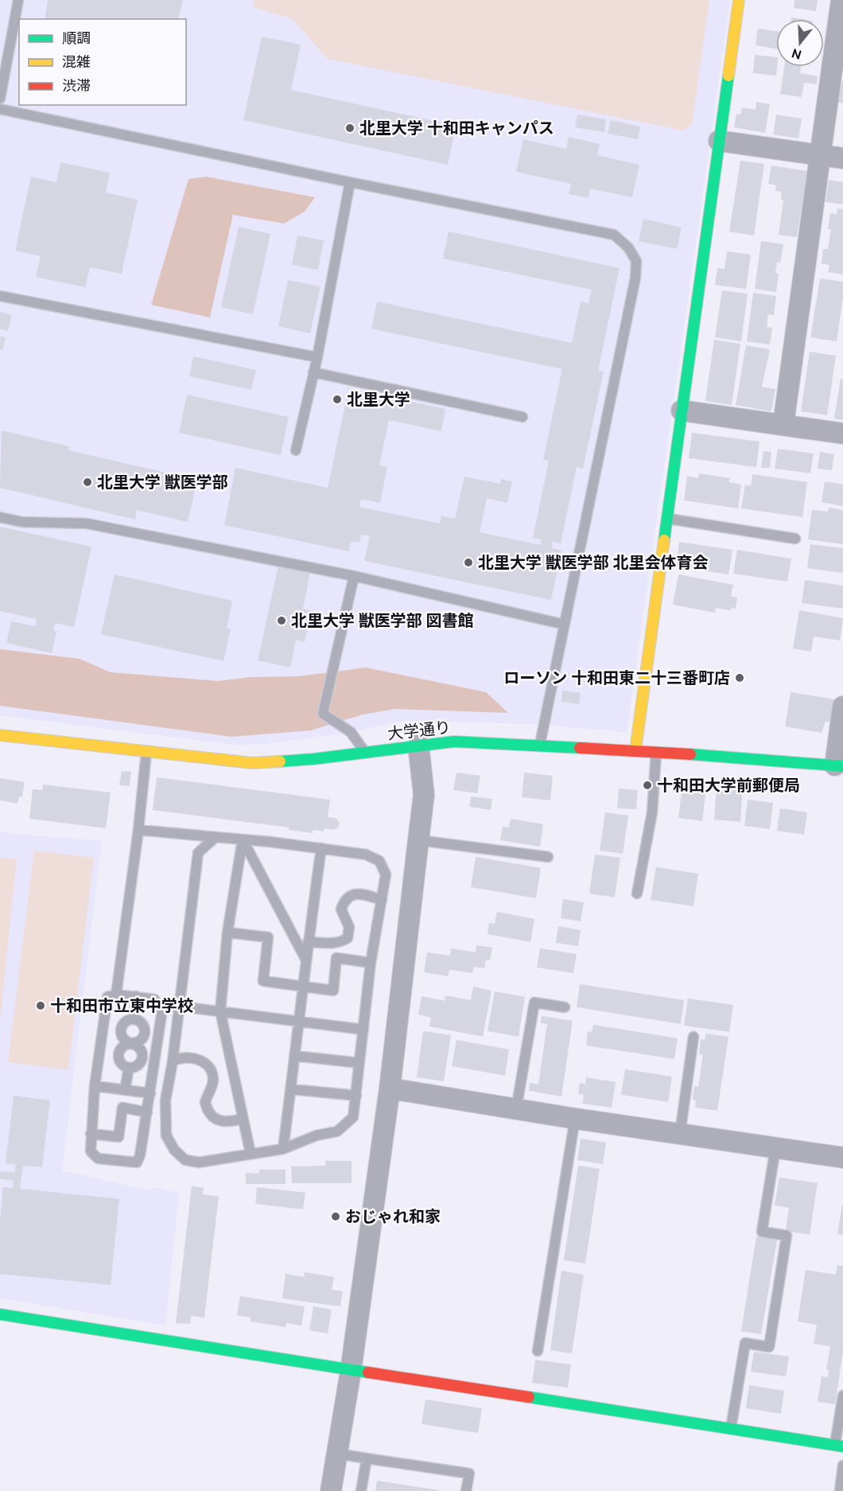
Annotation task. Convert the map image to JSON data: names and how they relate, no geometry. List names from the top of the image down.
{
  "streets": {
    "street": ["大学通り"]
  },
  "places": [
    "北里大学 十和田キャンパス",
    "北里大学",
    "北里大学 獣医学部",
    "北里大学 獣医学部 北里会体育会",
    "北里大学 獣医学部 図書館",
    "ローソン 十和田東二十三番町店",
    "十和田大学前郵便局",
    "十和田市立東中学校",
    "おじゃれ和家"
  ],
  "legend": ["順調", "混雑", "渋滞"],
  "north": "bottom"
}
